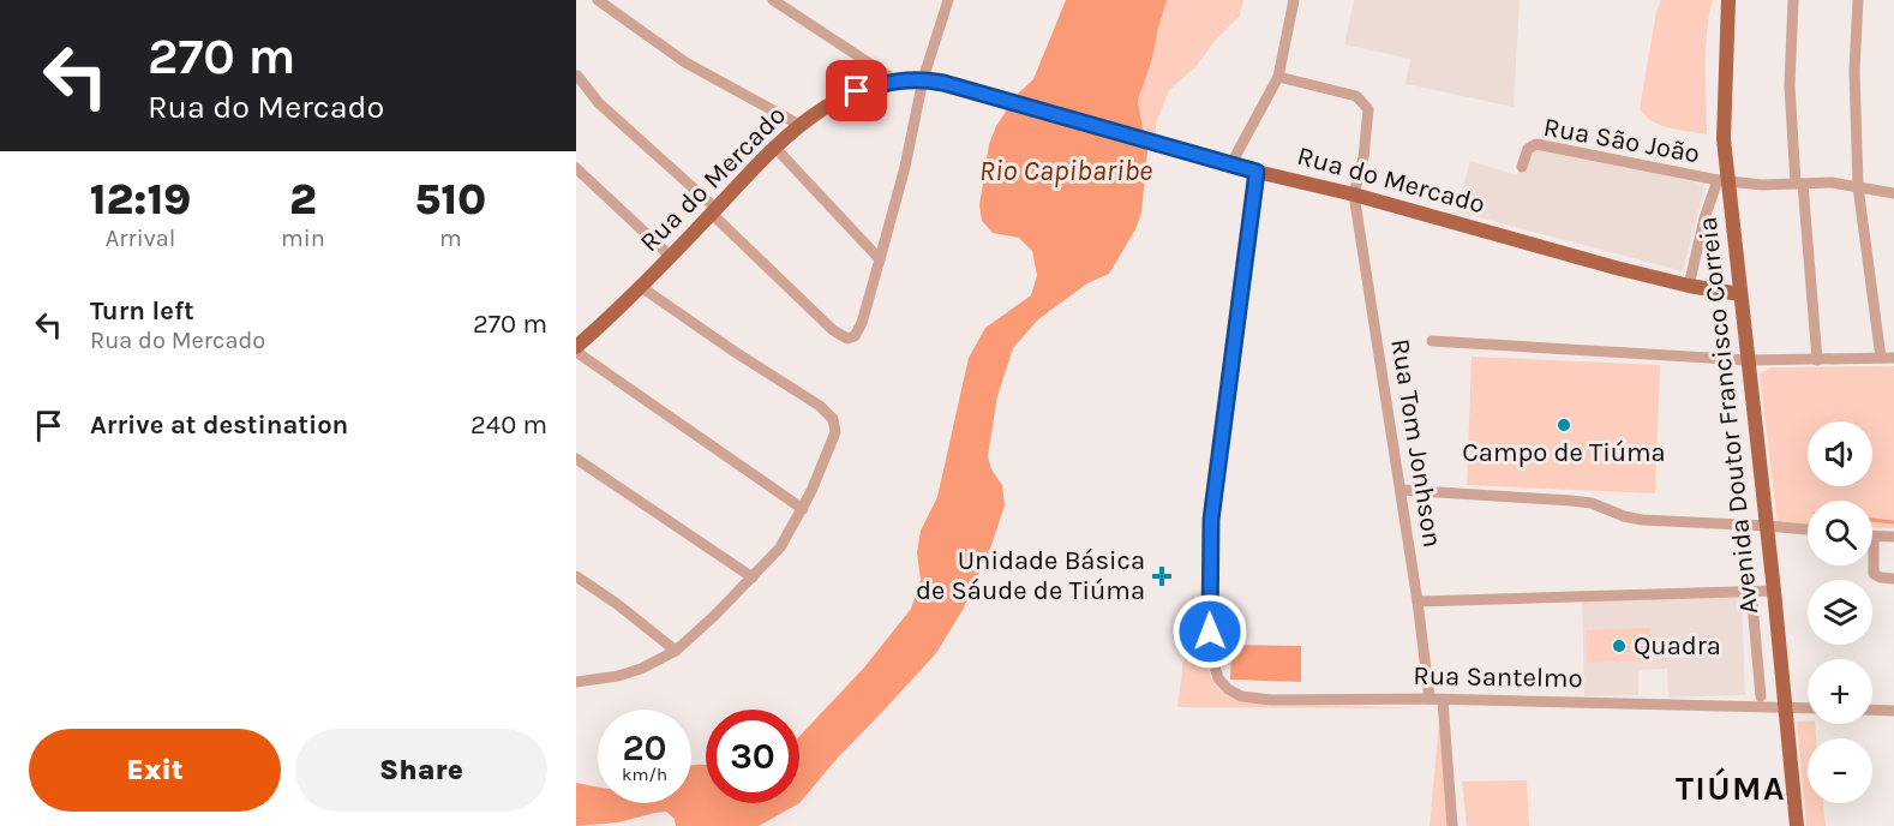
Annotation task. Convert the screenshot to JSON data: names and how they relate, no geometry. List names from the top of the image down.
{
  "streets": {
    "main road": ["Rua do Mercado", "Avenida Doutor Francisco Correia"],
    "street": ["Rua São João", "Rua Tom Jonhson", "Rua Santelmo"]
  },
  "crossings": [
    ["Rua São João", "Avenida Doutor Francisco Correia"],
    ["Rua do Mercado", "Avenida Doutor Francisco Correia"],
    ["Rua do Mercado", "Rua Tom Jonhson"],
    ["Rua do Mercado", "Rua Santelmo"],
    ["Avenida Doutor Francisco Correia", "Rua Santelmo"],
    ["Rua Tom Jonhson", "Rua Santelmo"]
  ],
  "districts": ["TIÚMA"],
  "water": ["Rio Capibaribe"],
  "places": {
    "other": ["Campo de Tiúma", "Quadra"],
    "health": ["Unidade Básica de Sáude de Tiúma"]
  },
  "page": {
    "turn": ["270 m", "Rua do Mercado"],
    "eta": [
      "12:19",
      "Arrival",
      "2",
      "min",
      "510",
      "m"
    ],
    "list": [
      {
        "name": "Turn left",
        "note": "Rua do Mercado",
        "value": "270 m"
      },
      {
        "name": "Arrive at destination",
        "value": "240 m"
      }
    ],
    "map_buttons": ["+", "−"],
    "speed": "20 km/h",
    "limit": "30",
    "buttons": ["Exit", "Share"]
  }
}
